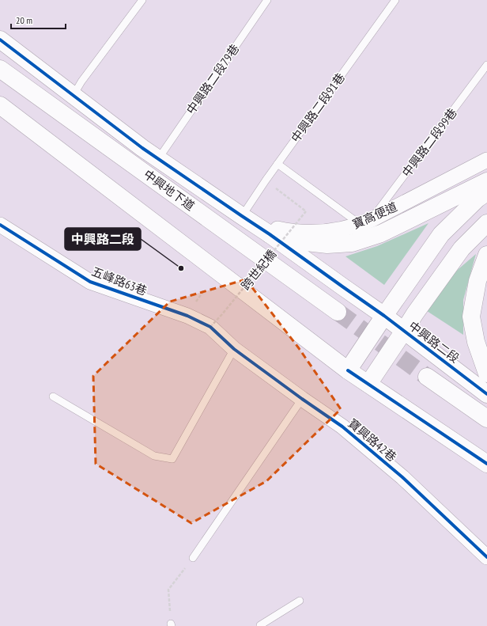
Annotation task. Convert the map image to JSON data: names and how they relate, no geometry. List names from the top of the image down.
{
  "streets": {
    "main road": ["中興地下道", "中興路二段"],
    "street": ["寶高便道", "五峰路63巷", "寶興路42巷"],
    "lane": ["中興路二段79巷", "中興路二段91巷", "中興路二段99巷"],
    "path": ["跨世紀橋"]
  },
  "crossings": [
    ["中興路二段79巷", "中興路二段"],
    ["中興路二段91巷", "寶高便道"],
    ["中興路二段91巷", "跨世紀橋"],
    ["中興路二段91巷", "中興路二段"],
    ["中興路二段99巷", "寶高便道"],
    ["寶高便道", "中興路二段"],
    ["跨世紀橋", "五峰路63巷"],
    ["五峰路63巷", "寶興路42巷"]
  ],
  "places": ["中興路二段"],
  "scale_bar": "20 m"
}
